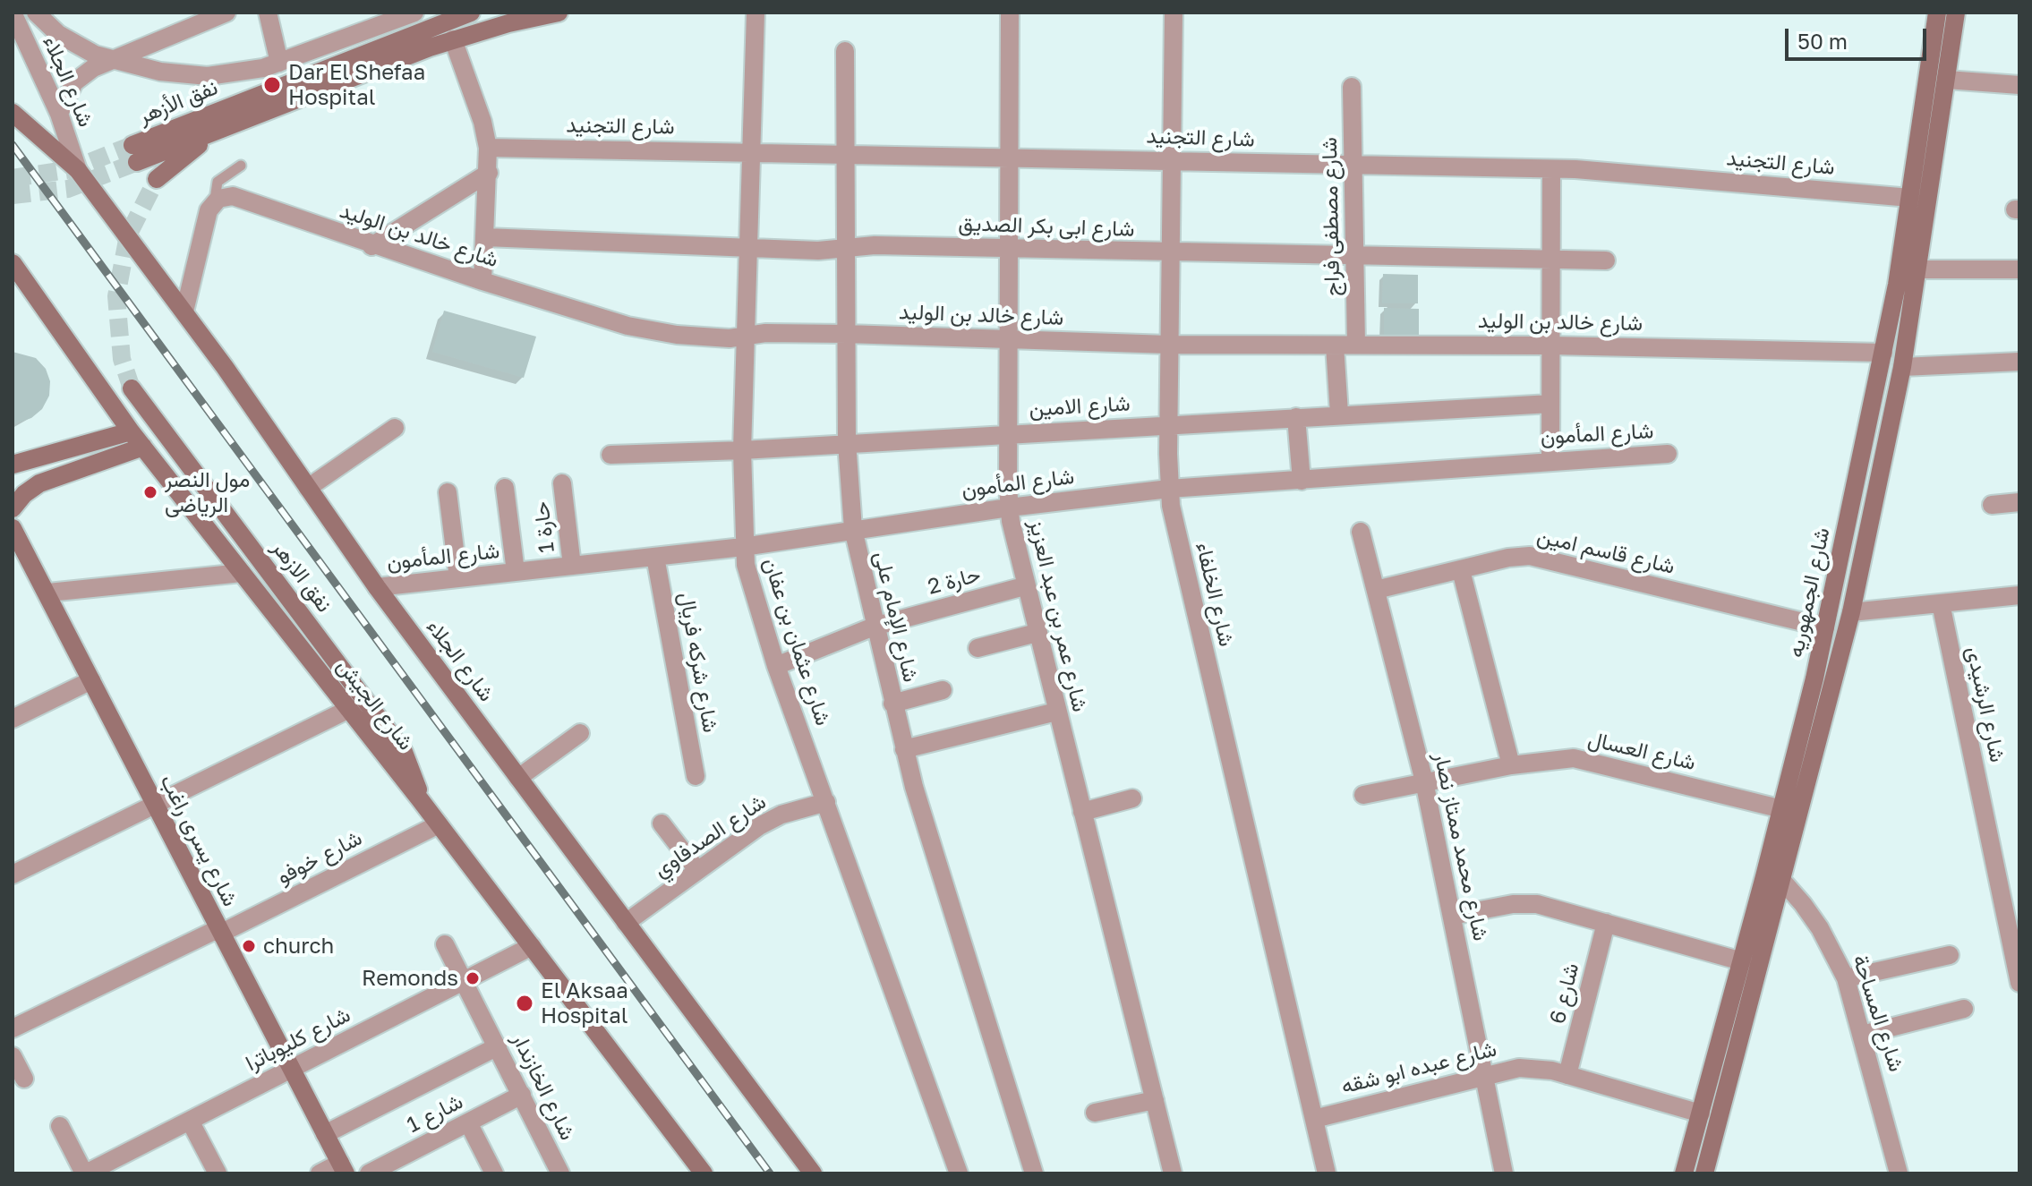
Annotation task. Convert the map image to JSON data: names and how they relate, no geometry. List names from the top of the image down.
{
  "streets": {
    "street": [
      "شارع الجلاء",
      "نفق الأزهر",
      "شارع التجنيد",
      "شارع مصطفى فراج",
      "شارع ابى بكر الصديق",
      "شارع خالد بن الوليد",
      "شارع الامين",
      "شارع المأمون",
      "حارة 1",
      "شارع قاسم امين",
      "نفق الازهر",
      "حارة 2",
      "شارع الجمهوريه",
      "شارع الخلفاء",
      "شارع عمر بن عبد العزيز",
      "شارع الإمام على",
      "شارع عثمان بن عفان",
      "شارع شركه فريال",
      "شارع الجيش",
      "شارع الرشيدى",
      "شارع العسال",
      "شارع الصدفاوي",
      "شارع يسرى راغب",
      "شارع محمد ممتاز نصار",
      "شارع خوفو",
      "شارع 6",
      "شارع المساحة",
      "شارع كليوباترا",
      "شارع عبده ابو شقه",
      "شارع الخازندار",
      "شارع 1"
    ]
  },
  "crossings": [
    ["شارع الجلاء", "شارع المأمون"],
    ["شارع الجلاء", "شارع الصدفاوي"],
    ["شارع التجنيد", "شارع مصطفى فراج"],
    ["شارع التجنيد", "شارع الجمهوريه"],
    ["شارع التجنيد", "شارع الخلفاء"],
    ["شارع التجنيد", "شارع عمر بن عبد العزيز"],
    ["شارع التجنيد", "شارع الإمام على"],
    ["شارع التجنيد", "شارع عثمان بن عفان"],
    ["شارع مصطفى فراج", "شارع ابى بكر الصديق"],
    ["شارع مصطفى فراج", "شارع خالد بن الوليد"],
    ["شارع ابى بكر الصديق", "شارع الخلفاء"],
    ["شارع ابى بكر الصديق", "شارع عمر بن عبد العزيز"],
    ["شارع ابى بكر الصديق", "شارع الإمام على"],
    ["شارع ابى بكر الصديق", "شارع عثمان بن عفان"],
    ["شارع خالد بن الوليد", "شارع الجمهوريه"],
    ["شارع خالد بن الوليد", "شارع الخلفاء"],
    ["شارع خالد بن الوليد", "شارع عمر بن عبد العزيز"],
    ["شارع خالد بن الوليد", "شارع الإمام على"],
    ["شارع خالد بن الوليد", "شارع عثمان بن عفان"],
    ["شارع الامين", "شارع الخلفاء"],
    ["شارع الامين", "شارع عمر بن عبد العزيز"],
    ["شارع الامين", "شارع الإمام على"],
    ["شارع الامين", "شارع عثمان بن عفان"],
    ["شارع المأمون", "حارة 1"],
    ["شارع المأمون", "شارع الخلفاء"],
    ["شارع المأمون", "شارع عمر بن عبد العزيز"],
    ["شارع المأمون", "شارع الإمام على"],
    ["شارع المأمون", "شارع عثمان بن عفان"],
    ["شارع المأمون", "شارع شركه فريال"],
    ["شارع قاسم امين", "شارع الجمهوريه"],
    ["شارع قاسم امين", "شارع محمد ممتاز نصار"],
    ["نفق الازهر", "شارع الجيش"],
    ["حارة 2", "شارع عمر بن عبد العزيز"],
    ["حارة 2", "شارع الإمام على"],
    ["حارة 2", "شارع عثمان بن عفان"],
    ["شارع الجمهوريه", "شارع العسال"],
    ["شارع الجمهوريه", "شارع المساحة"],
    ["شارع الجمهوريه", "شارع عبده ابو شقه"],
    ["شارع الخلفاء", "شارع عبده ابو شقه"],
    ["شارع عثمان بن عفان", "شارع الصدفاوي"],
    ["شارع الجيش", "شارع خوفو"],
    ["شارع الجيش", "شارع كليوباترا"],
    ["شارع العسال", "شارع محمد ممتاز نصار"],
    ["شارع يسرى راغب", "شارع خوفو"],
    ["شارع يسرى راغب", "شارع كليوباترا"],
    ["شارع محمد ممتاز نصار", "شارع عبده ابو شقه"],
    ["شارع 6", "شارع عبده ابو شقه"],
    ["شارع كليوباترا", "شارع الخازندار"],
    ["شارع الخازندار", "شارع 1"]
  ],
  "places": [
    "Dar El Shefaa Hospital",
    "مول النصر الرياضى",
    "church",
    "Remonds",
    "El Aksaa Hospital"
  ],
  "scale_bar": "50 m"
}
